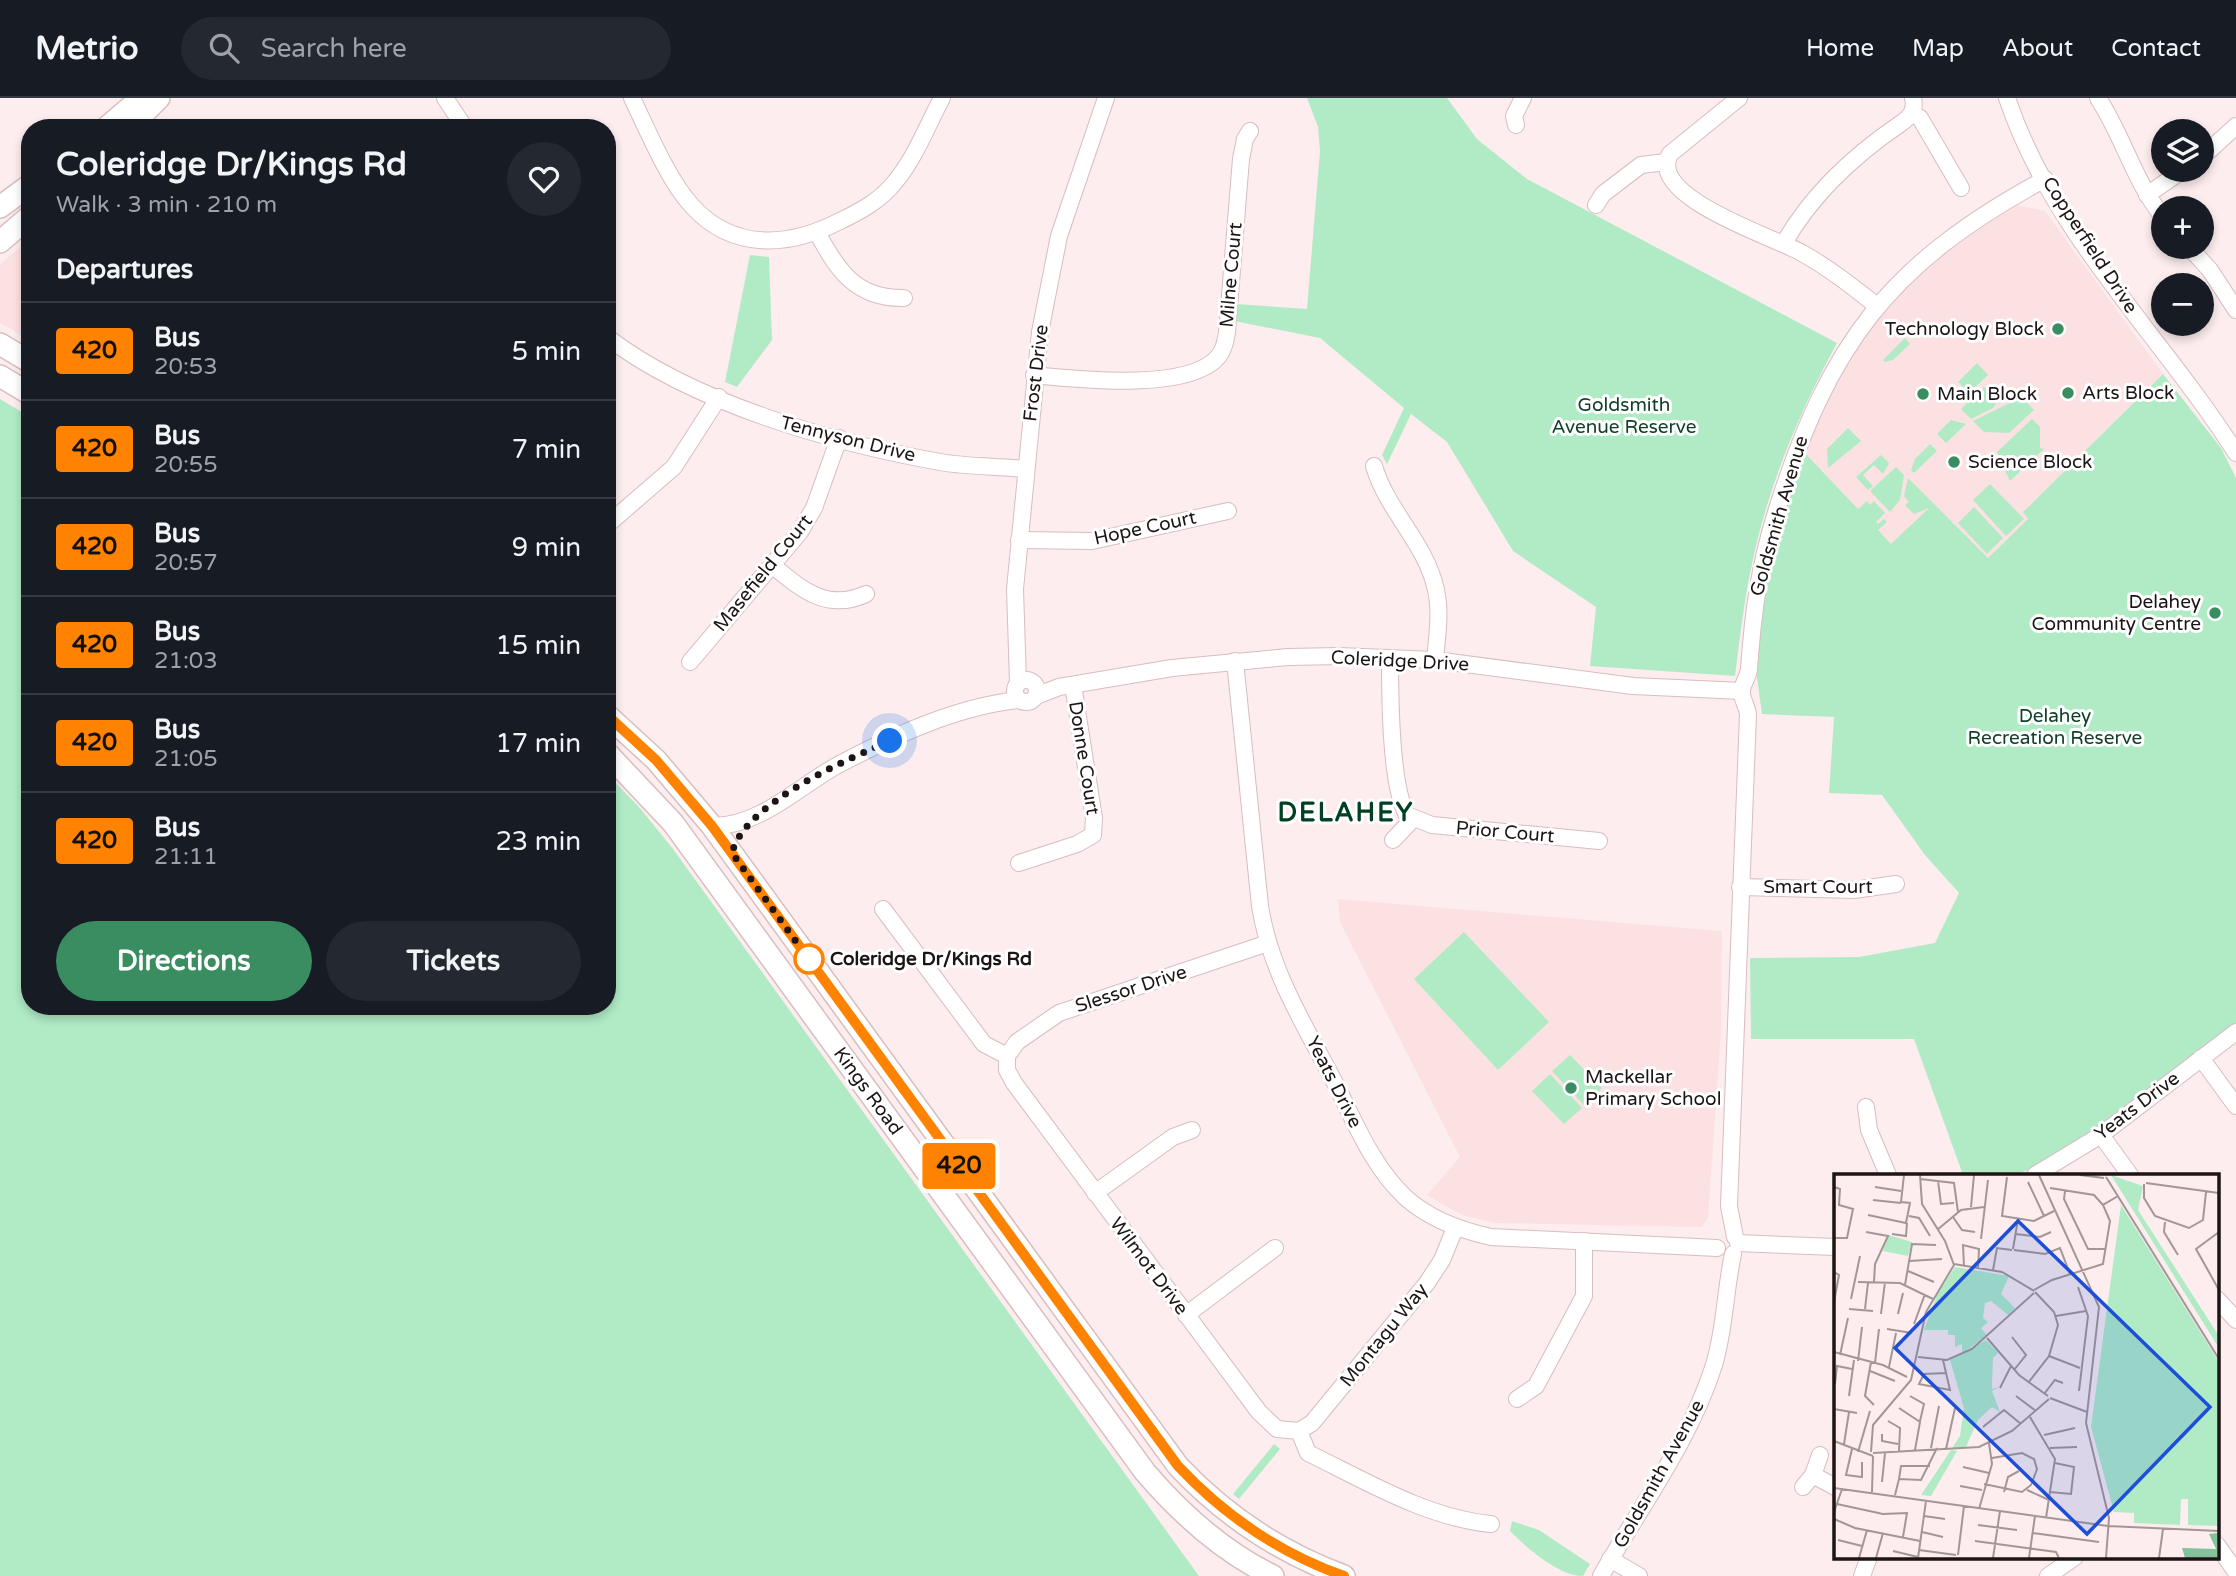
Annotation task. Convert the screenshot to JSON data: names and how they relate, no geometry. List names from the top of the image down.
{
  "streets": {
    "main road": ["Kings Road"],
    "street": [
      "Copperfield Drive",
      "Milne Court",
      "Frost Drive",
      "Tennyson Drive",
      "Goldsmith Avenue",
      "Hope Court",
      "Masefield Court",
      "Coleridge Drive",
      "Donne Court",
      "Prior Court",
      "Smart Court",
      "Slessor Drive",
      "Yeats Drive",
      "Wilmot Drive",
      "Montagu Way"
    ]
  },
  "crossings": [
    ["Copperfield Drive", "Goldsmith Avenue"],
    ["Milne Court", "Frost Drive"],
    ["Frost Drive", "Tennyson Drive"],
    ["Frost Drive", "Hope Court"],
    ["Frost Drive", "Coleridge Drive"],
    ["Tennyson Drive", "Masefield Court"],
    ["Goldsmith Avenue", "Coleridge Drive"],
    ["Goldsmith Avenue", "Smart Court"],
    ["Goldsmith Avenue", "Yeats Drive"],
    ["Coleridge Drive", "Donne Court"],
    ["Coleridge Drive", "Yeats Drive"],
    ["Coleridge Drive", "Kings Road"],
    ["Slessor Drive", "Yeats Drive"],
    ["Slessor Drive", "Wilmot Drive"],
    ["Yeats Drive", "Montagu Way"],
    ["Wilmot Drive", "Montagu Way"]
  ],
  "districts": ["DELAHEY"],
  "parks": ["Goldsmith Avenue Reserve", "Delahey Recreation Reserve"],
  "places": [
    "Technology Block",
    "Arts Block",
    "Main Block",
    "Science Block",
    "Delahey Community Centre",
    "Coleridge Dr/Kings Rd",
    "Mackellar Primary School"
  ],
  "lines": ["bus line 420"],
  "page": {
    "header": "Metrio",
    "search": "Search here",
    "nav": [
      "Home",
      "Map",
      "About",
      "Contact"
    ],
    "on_map": "420",
    "map_buttons": ["+", "−"],
    "heading": [
      ["Coleridge Dr/Kings Rd", "Walk · 3 min · 210 m"],
      "Departures"
    ],
    "list": [
      {
        "mark": "420",
        "name": "Bus",
        "note": "20:53",
        "value": "5 min"
      },
      {
        "mark": "420",
        "name": "Bus",
        "note": "20:55",
        "value": "7 min"
      },
      {
        "mark": "420",
        "name": "Bus",
        "note": "20:57",
        "value": "9 min"
      },
      {
        "mark": "420",
        "name": "Bus",
        "note": "21:03",
        "value": "15 min"
      },
      {
        "mark": "420",
        "name": "Bus",
        "note": "21:05",
        "value": "17 min"
      },
      {
        "mark": "420",
        "name": "Bus",
        "note": "21:11",
        "value": "23 min"
      }
    ],
    "buttons": ["Directions", "Tickets"]
  }
}
